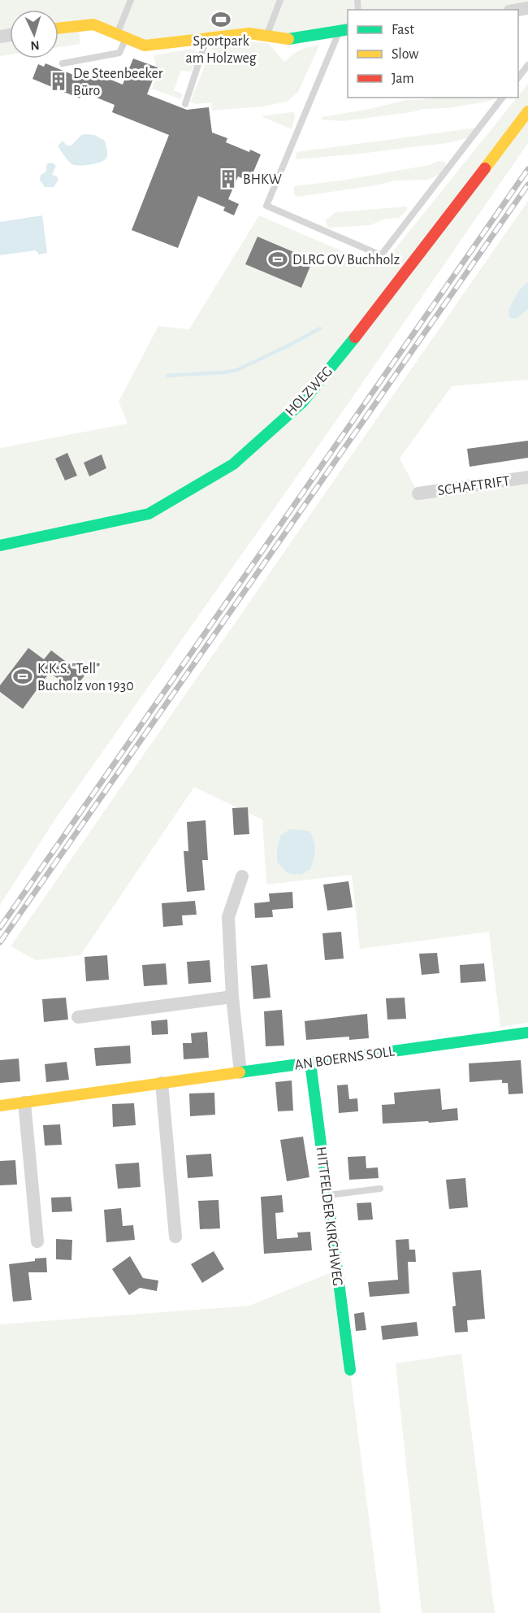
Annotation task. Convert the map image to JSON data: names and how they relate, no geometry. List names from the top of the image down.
{
  "streets": {
    "street": [
      "HOLZWEG",
      "SCHAFTRIFT",
      "AN BOERNS SOLL",
      "HITTFELDER KIRCHWEG"
    ]
  },
  "crossings": [
    ["AN BOERNS SOLL", "HITTFELDER KIRCHWEG"]
  ],
  "places": {
    "sports": ["Sportpark am Holzweg", "DLRG OV Buchholz", "K.K.S. \"Tell\" Bucholz von 1930"],
    "building": ["De Steenbeeker Büro", "BHKW"]
  },
  "legend": ["Fast", "Slow", "Jam"],
  "north": "bottom"
}
